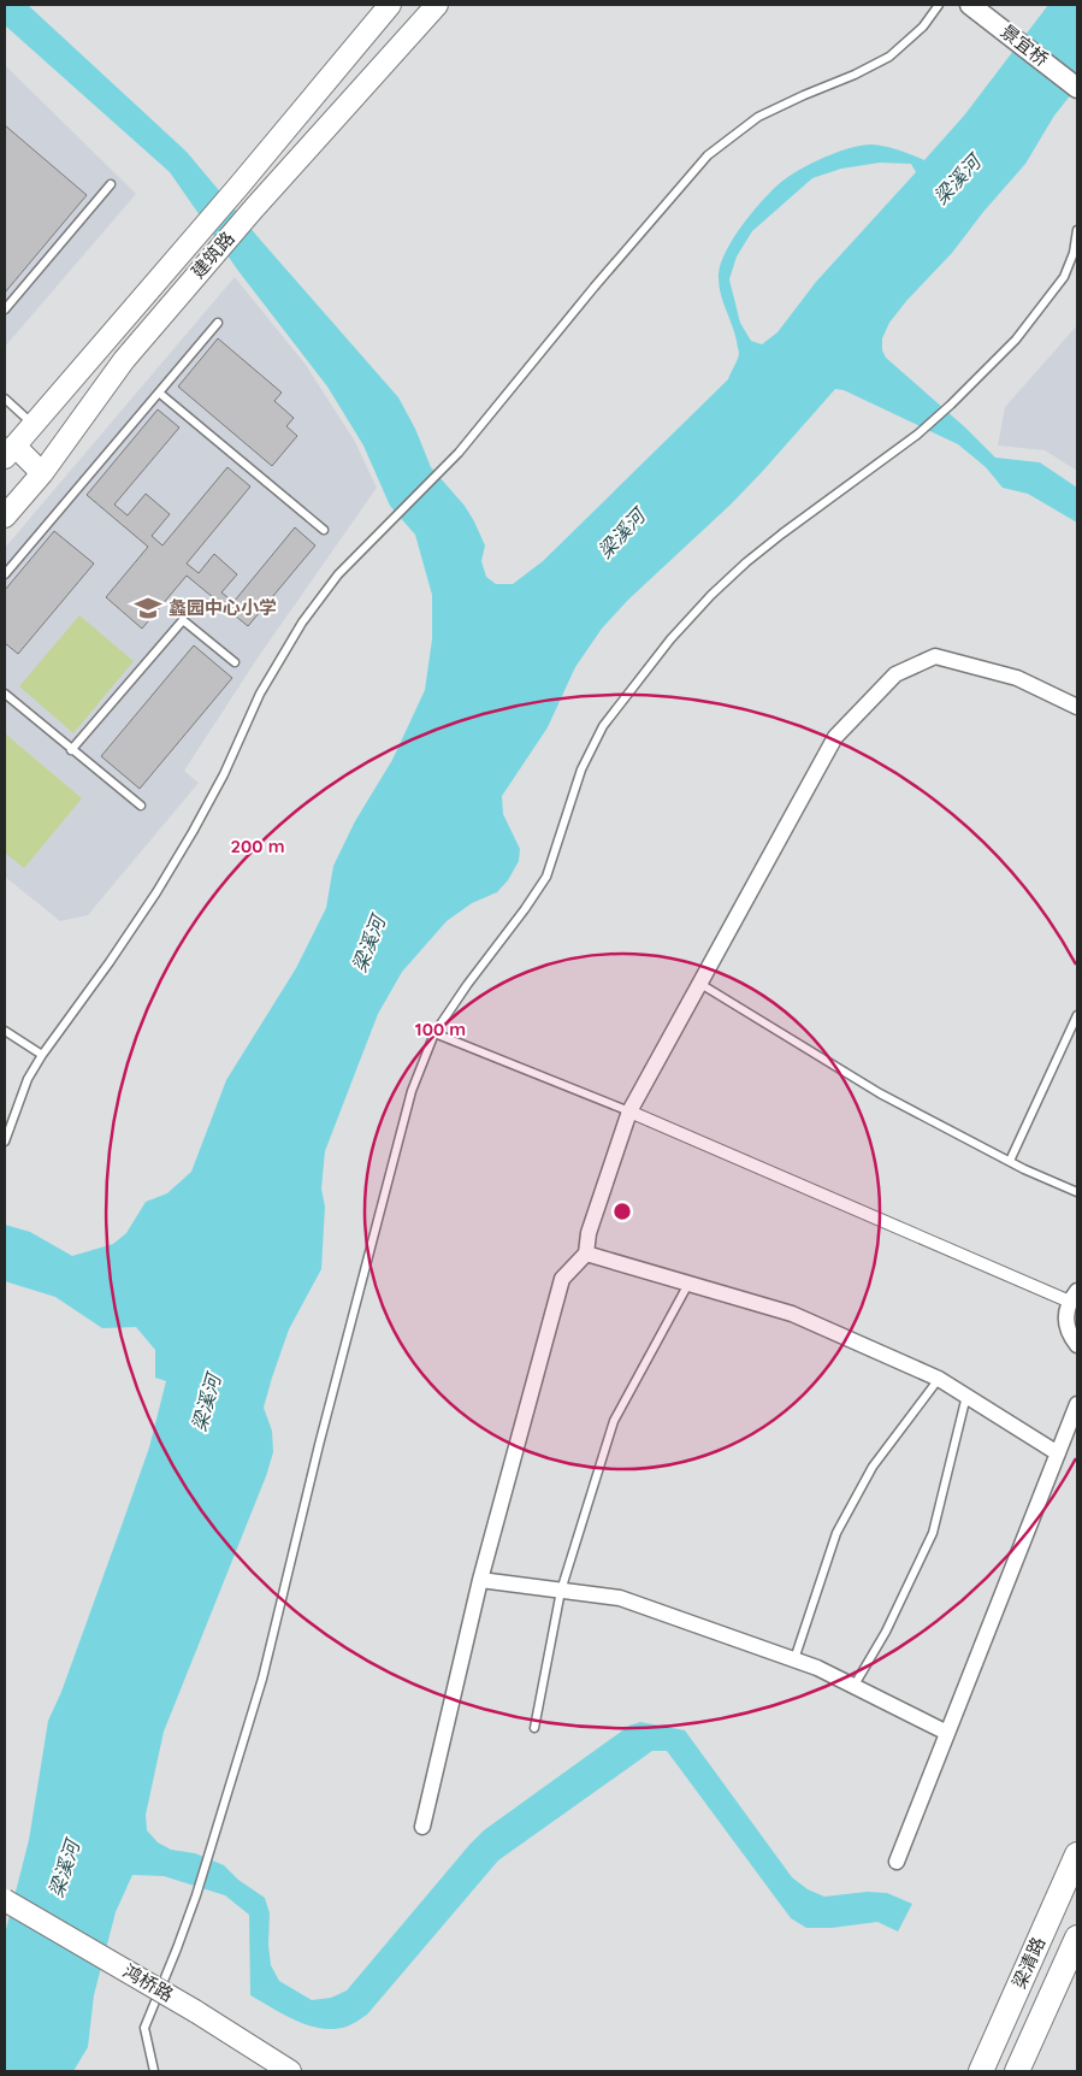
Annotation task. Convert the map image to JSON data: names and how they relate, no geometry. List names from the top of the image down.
{
  "streets": {
    "main road": ["建筑路", "梁清路", "鸿桥路"],
    "street": ["景宜桥"]
  },
  "water": ["梁溪河"],
  "places": {
    "school or university": ["蠡园中心小学"]
  },
  "rings": ["200 m", "100 m"]
}
